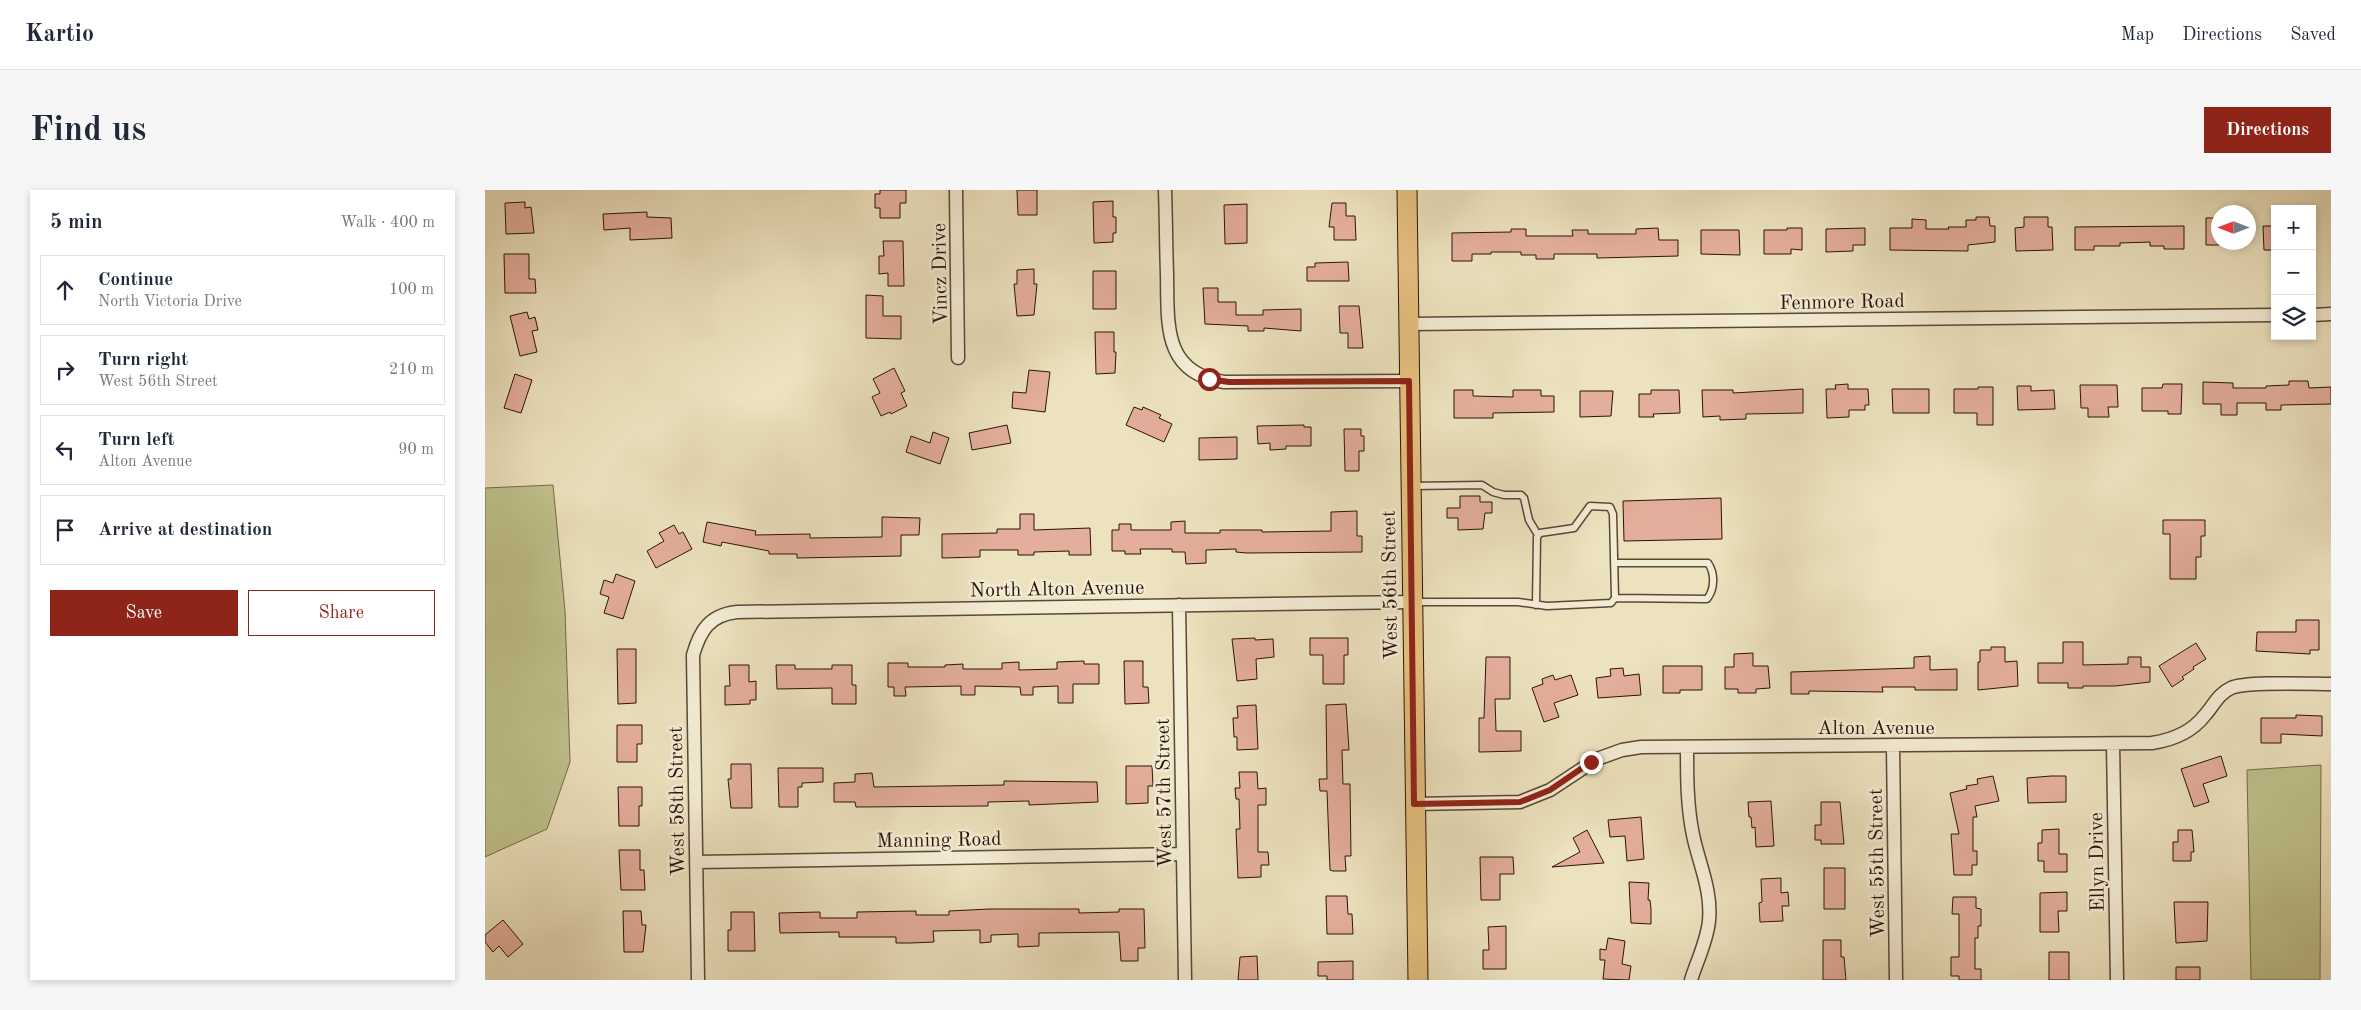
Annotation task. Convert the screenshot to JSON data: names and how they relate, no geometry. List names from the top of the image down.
{
  "streets": {
    "main road": ["West 56th Street"],
    "street": [
      "Vincz Drive",
      "Fenmore Road",
      "North Alton Avenue",
      "Alton Avenue",
      "West 57th Street",
      "West 58th Street",
      "Manning Road",
      "Ellyn Drive",
      "West 55th Street"
    ]
  },
  "crossings": [
    ["Fenmore Road", "West 56th Street"],
    ["West 56th Street", "North Alton Avenue"],
    ["West 56th Street", "Alton Avenue"],
    ["North Alton Avenue", "West 57th Street"],
    ["North Alton Avenue", "West 58th Street"],
    ["Alton Avenue", "Ellyn Drive"],
    ["Alton Avenue", "West 55th Street"],
    ["West 57th Street", "Manning Road"],
    ["West 58th Street", "Manning Road"]
  ],
  "north": "left",
  "page": {
    "header": "Kartio",
    "nav": ["Map", "Directions", "Saved"],
    "buttons": [
      "Directions",
      ["Save", "Share"]
    ],
    "title": "Find us",
    "heading": ["5 min", "Walk · 400 m"],
    "map_buttons": ["+", "−"],
    "list": [
      ["Continue", "North Victoria Drive", "100 m"],
      ["Turn right", "West 56th Street", "210 m"],
      ["Turn left", "Alton Avenue", "90 m"],
      "Arrive at destination"
    ]
  }
}
